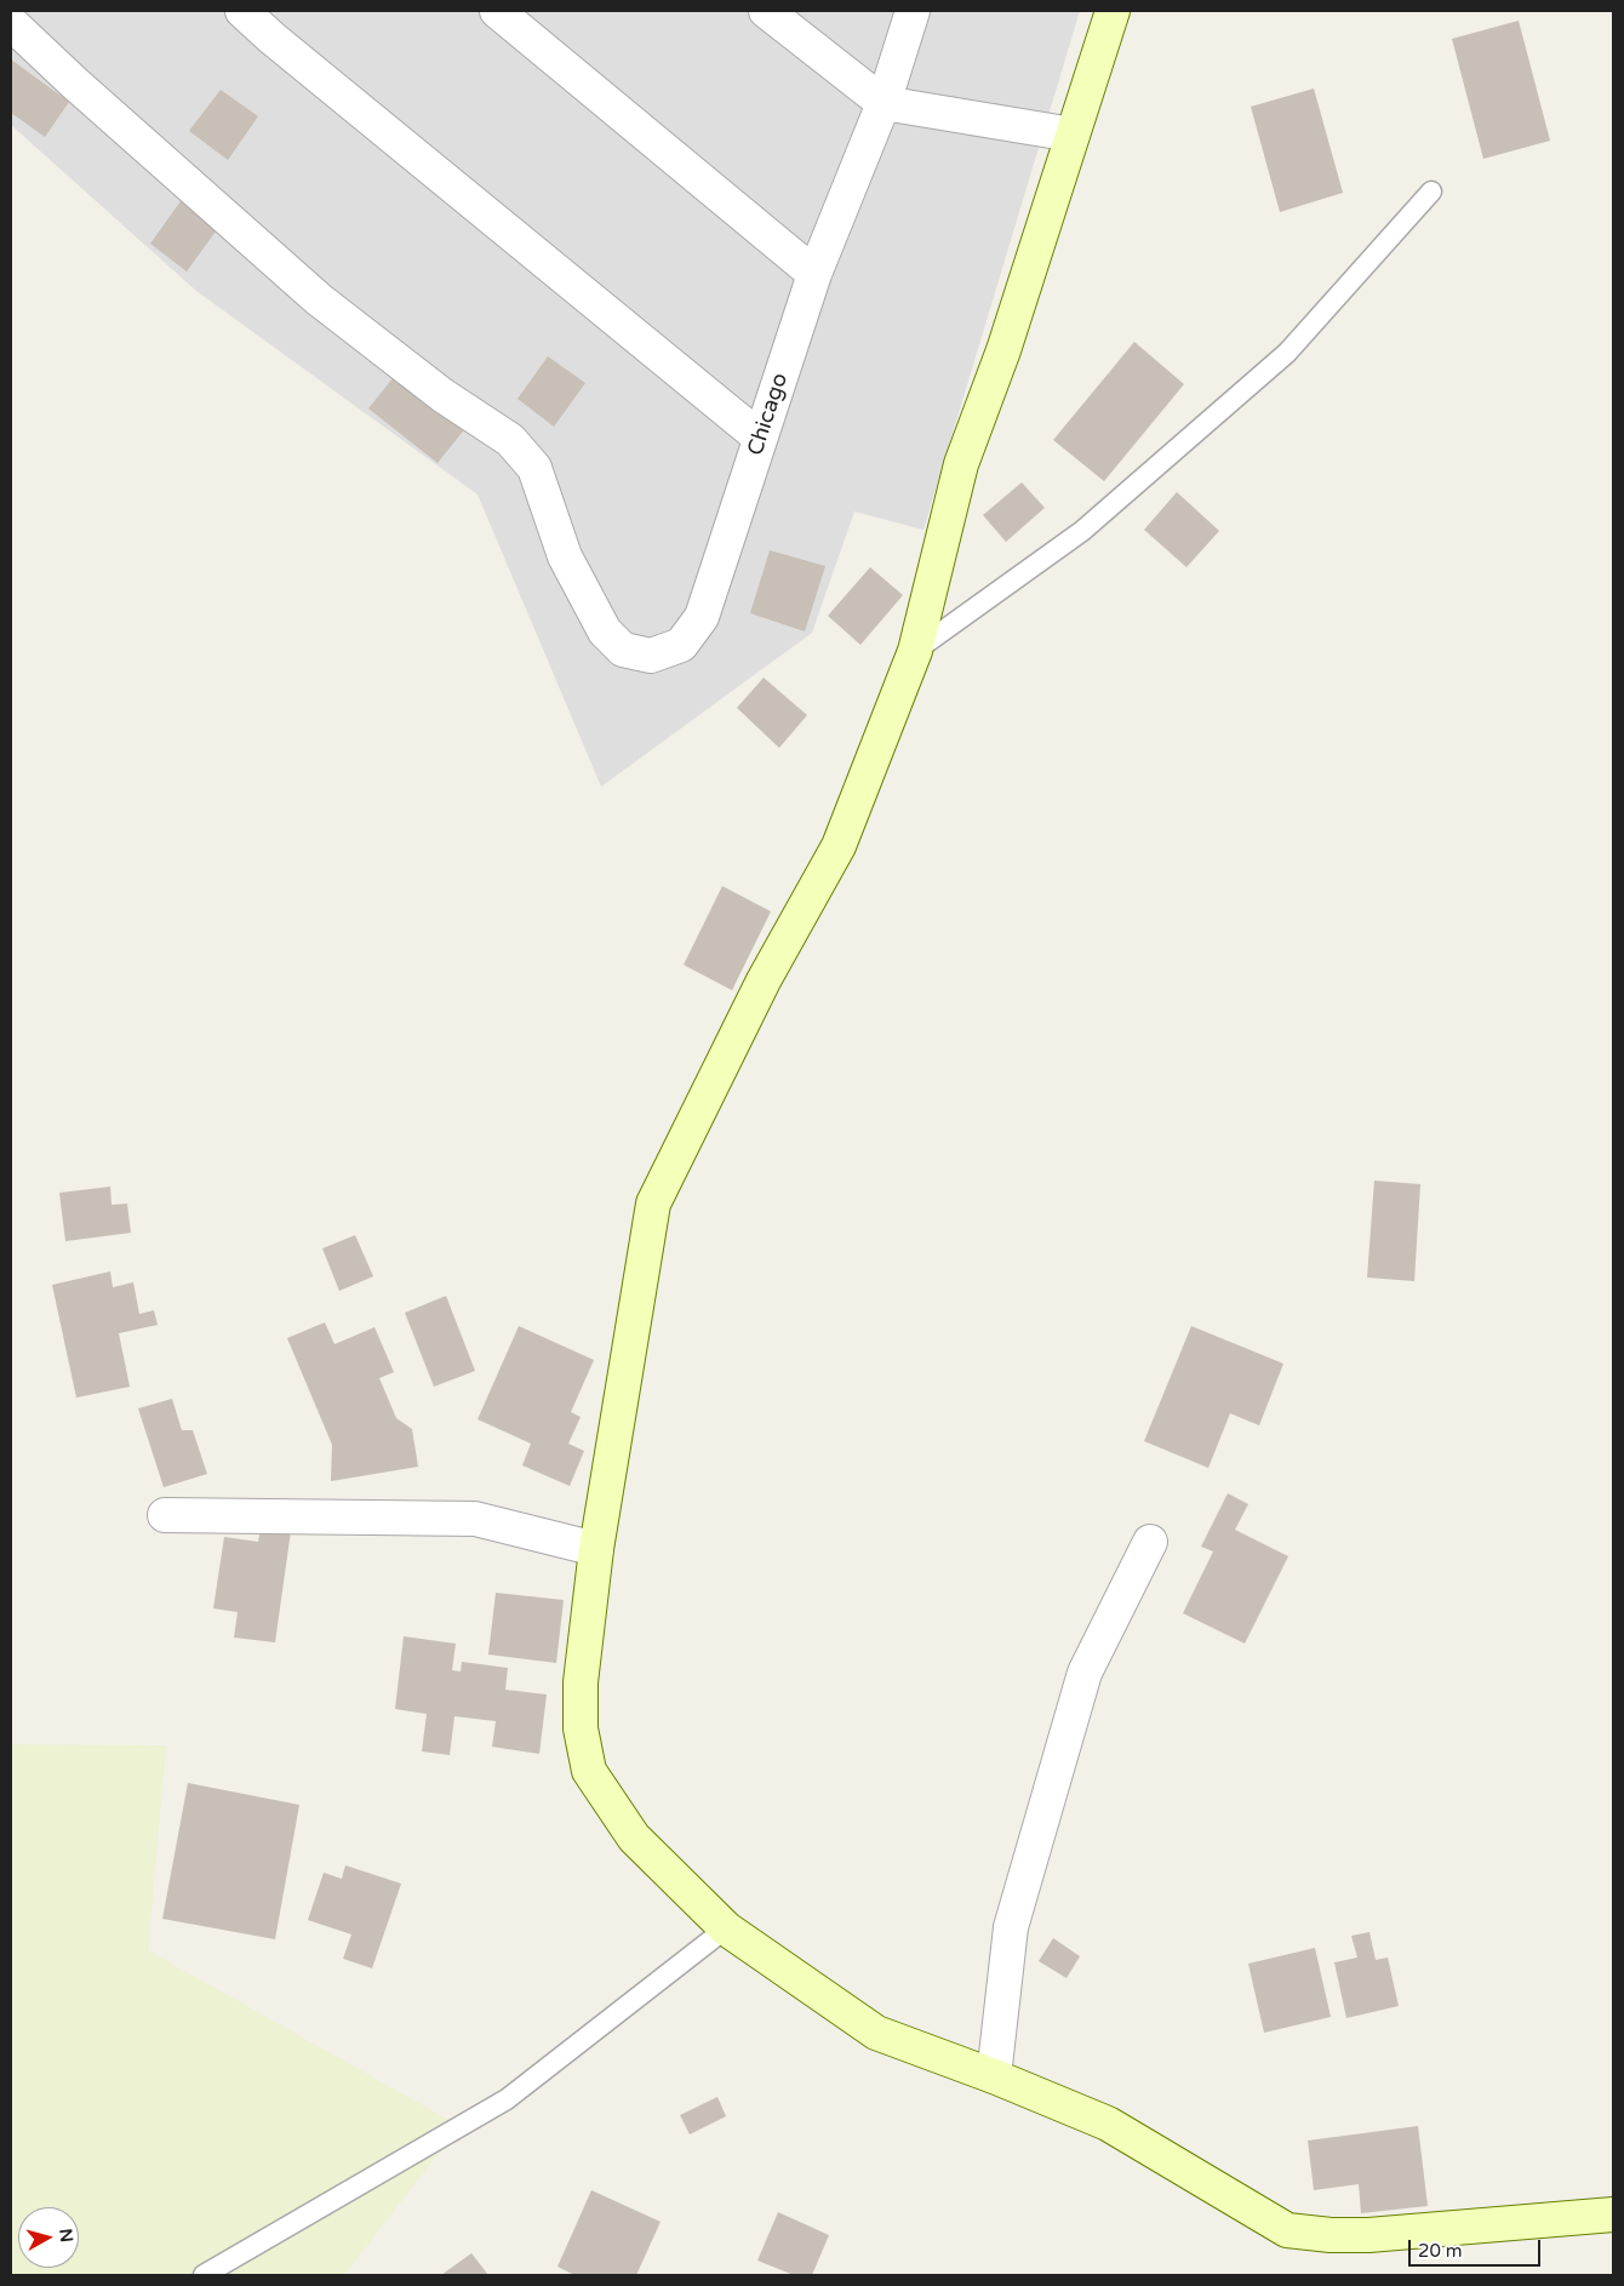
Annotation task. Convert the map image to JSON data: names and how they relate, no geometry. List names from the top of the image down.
{
  "streets": {
    "street": ["Chicago"]
  },
  "scale_bar": "20 m",
  "north": "right"
}
